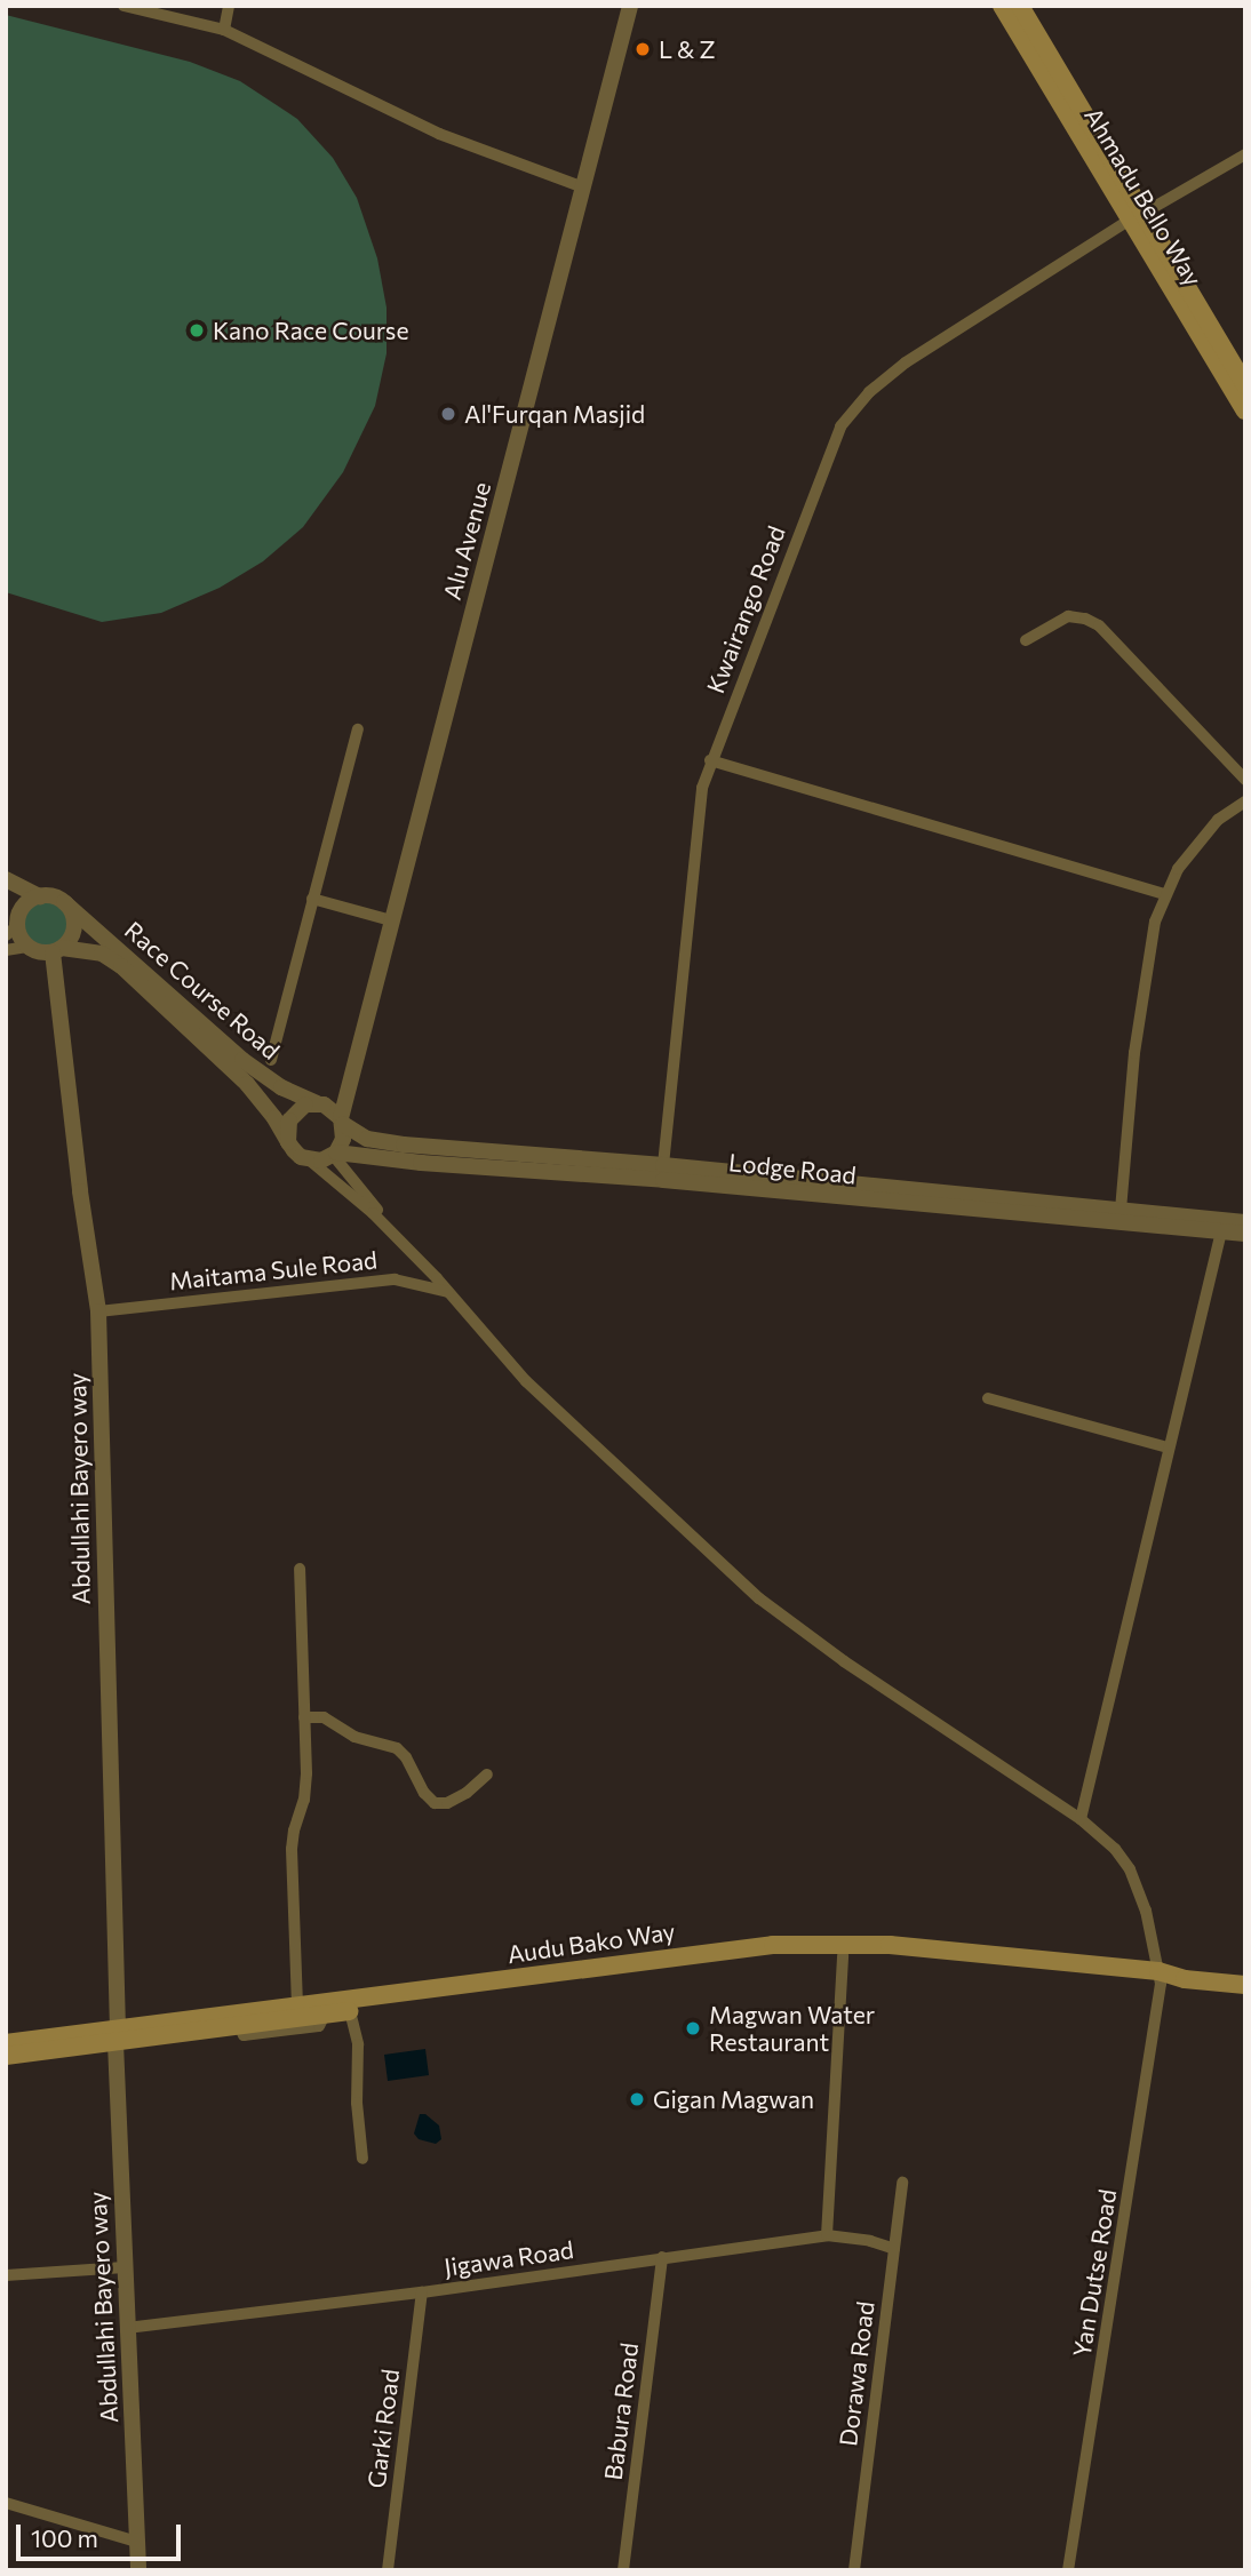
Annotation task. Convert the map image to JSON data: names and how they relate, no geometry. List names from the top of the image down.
{
  "streets": {
    "main road": ["Ahmadu Bello Way", "Audu Bako Way"],
    "street": [
      "Alu Avenue",
      "Kwairango Road",
      "Race Course Road",
      "Lodge Road",
      "Maitama Sule Road",
      "Abdullahi Bayero way",
      "Jigawa Road",
      "Yan Dutse Road",
      "Dorawa Road",
      "Babura Road",
      "Garki Road"
    ]
  },
  "crossings": [
    ["Ahmadu Bello Way", "Kwairango Road"],
    ["Alu Avenue", "Race Course Road"],
    ["Alu Avenue", "Lodge Road"],
    ["Kwairango Road", "Lodge Road"],
    ["Race Course Road", "Lodge Road"],
    ["Race Course Road", "Abdullahi Bayero way"],
    ["Maitama Sule Road", "Abdullahi Bayero way"],
    ["Abdullahi Bayero way", "Audu Bako Way"],
    ["Abdullahi Bayero way", "Jigawa Road"],
    ["Audu Bako Way", "Yan Dutse Road"],
    ["Jigawa Road", "Dorawa Road"],
    ["Jigawa Road", "Babura Road"],
    ["Jigawa Road", "Garki Road"]
  ],
  "places": [
    "L & Z",
    "Kano Race Course",
    "Al'Furqan Masjid",
    "Magwan Water Restaurant",
    "Gigan Magwan"
  ],
  "scale_bar": "100 m"
}
